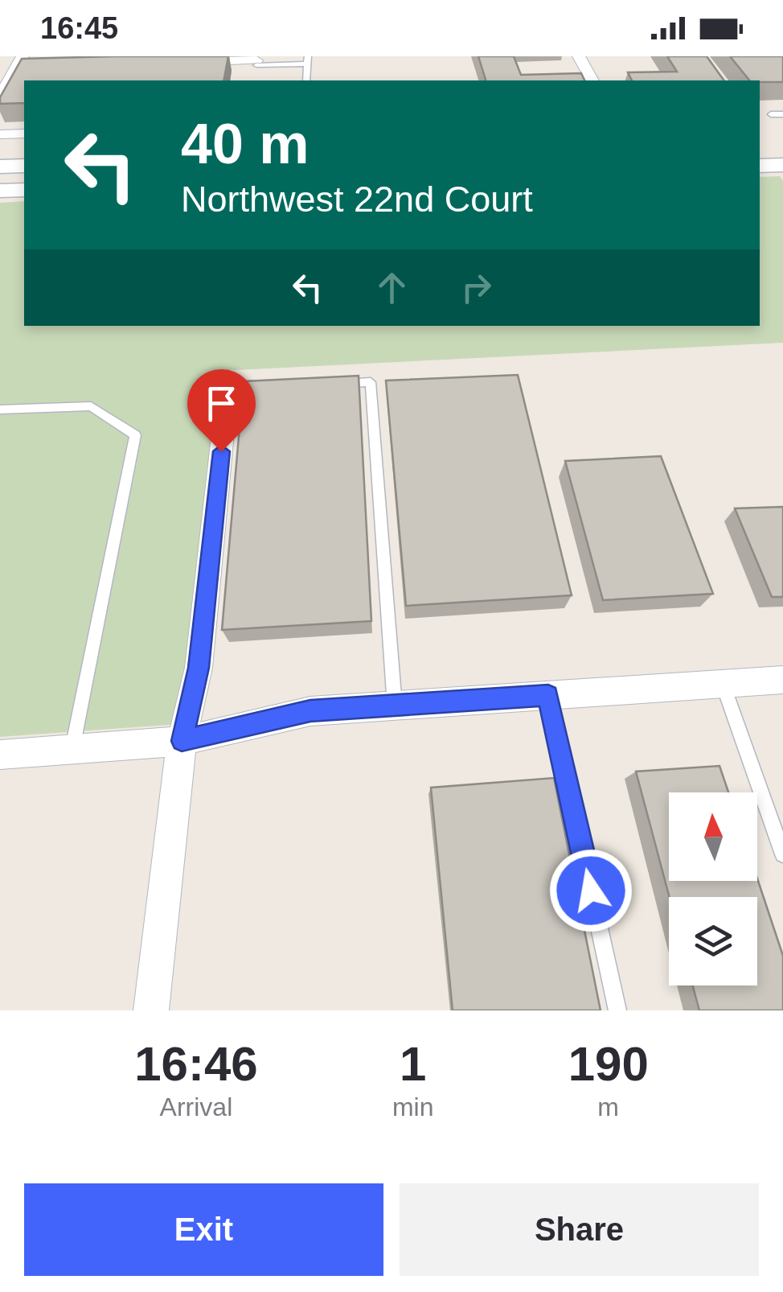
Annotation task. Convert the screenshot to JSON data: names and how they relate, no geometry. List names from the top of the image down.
{
  "north": "top",
  "page": {
    "status": "16:45",
    "turn": ["40 m", "Northwest 22nd Court"],
    "eta": [
      "16:46",
      "Arrival",
      "1",
      "min",
      "190",
      "m"
    ],
    "buttons": ["Exit", "Share"]
  }
}
